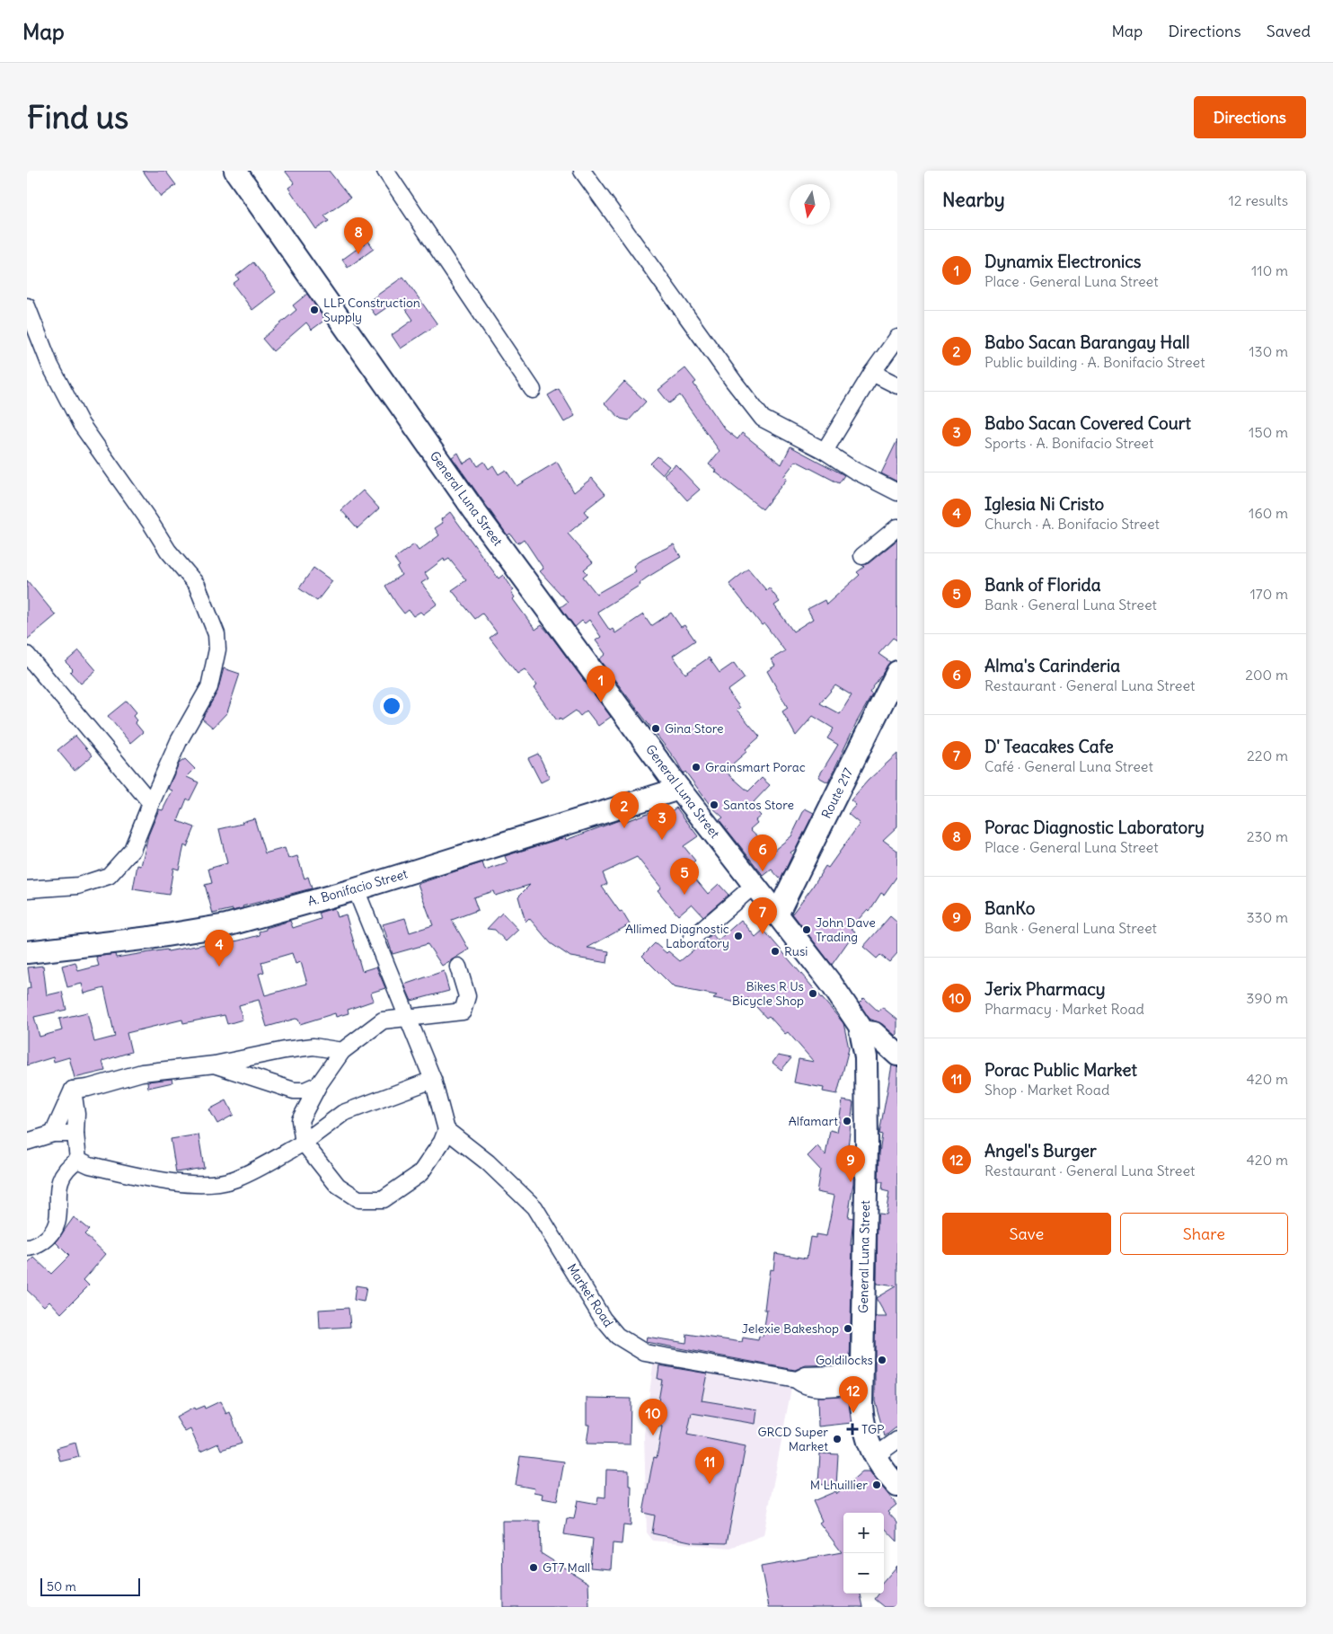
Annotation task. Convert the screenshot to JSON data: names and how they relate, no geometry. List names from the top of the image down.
{
  "streets": {
    "main road": ["General Luna Street", "Route 217", "A. Bonifacio Street"],
    "street": ["Market Road"]
  },
  "crossings": [
    ["General Luna Street", "Route 217"],
    ["General Luna Street", "A. Bonifacio Street"],
    ["General Luna Street", "Market Road"]
  ],
  "places": {
    "other": [
      "LLP Construction Supply",
      "Gina Store",
      "Grainsmart Porac",
      "Santos Store",
      "John Dave Trading",
      "Allimed Diagnostic Laboratory",
      "Rusi",
      "Bikes R Us Bicycle Shop",
      "Alfamart",
      "Jelexie Bakeshop",
      "Goldilocks",
      "GRCD Super Market",
      "M Lhuillier",
      "GT7 Mall"
    ],
    "health": ["TGP"]
  },
  "scale_bar": "50 m",
  "north": "bottom",
  "page": {
    "header": "Map",
    "nav": ["Map", "Directions", "Saved"],
    "buttons": [
      "Directions",
      ["Save", "Share"]
    ],
    "title": "Find us",
    "heading": ["Nearby", "12 results"],
    "pins": [
      "8",
      "1",
      "2",
      "3",
      "6",
      "5",
      "7",
      "4",
      "9",
      "12",
      "10",
      "11"
    ],
    "list": [
      {
        "mark": "1",
        "name": "Dynamix Electronics",
        "note": "Place · General Luna Street",
        "value": "110 m"
      },
      {
        "mark": "2",
        "name": "Babo Sacan Barangay Hall",
        "note": "Public building · A. Bonifacio Street",
        "value": "130 m"
      },
      {
        "mark": "3",
        "name": "Babo Sacan Covered Court",
        "note": "Sports · A. Bonifacio Street",
        "value": "150 m"
      },
      {
        "mark": "4",
        "name": "Iglesia Ni Cristo",
        "note": "Church · A. Bonifacio Street",
        "value": "160 m"
      },
      {
        "mark": "5",
        "name": "Bank of Florida",
        "note": "Bank · General Luna Street",
        "value": "170 m"
      },
      {
        "mark": "6",
        "name": "Alma's Carinderia",
        "note": "Restaurant · General Luna Street",
        "value": "200 m"
      },
      {
        "mark": "7",
        "name": "D' Teacakes Cafe",
        "note": "Café · General Luna Street",
        "value": "220 m"
      },
      {
        "mark": "8",
        "name": "Porac Diagnostic Laboratory",
        "note": "Place · General Luna Street",
        "value": "230 m"
      },
      {
        "mark": "9",
        "name": "BanKo",
        "note": "Bank · General Luna Street",
        "value": "330 m"
      },
      {
        "mark": "10",
        "name": "Jerix Pharmacy",
        "note": "Pharmacy · Market Road",
        "value": "390 m"
      },
      {
        "mark": "11",
        "name": "Porac Public Market",
        "note": "Shop · Market Road",
        "value": "420 m"
      },
      {
        "mark": "12",
        "name": "Angel's Burger",
        "note": "Restaurant · General Luna Street",
        "value": "420 m"
      }
    ],
    "map_buttons": ["+", "−"],
    "scale": "50 m"
  }
}
